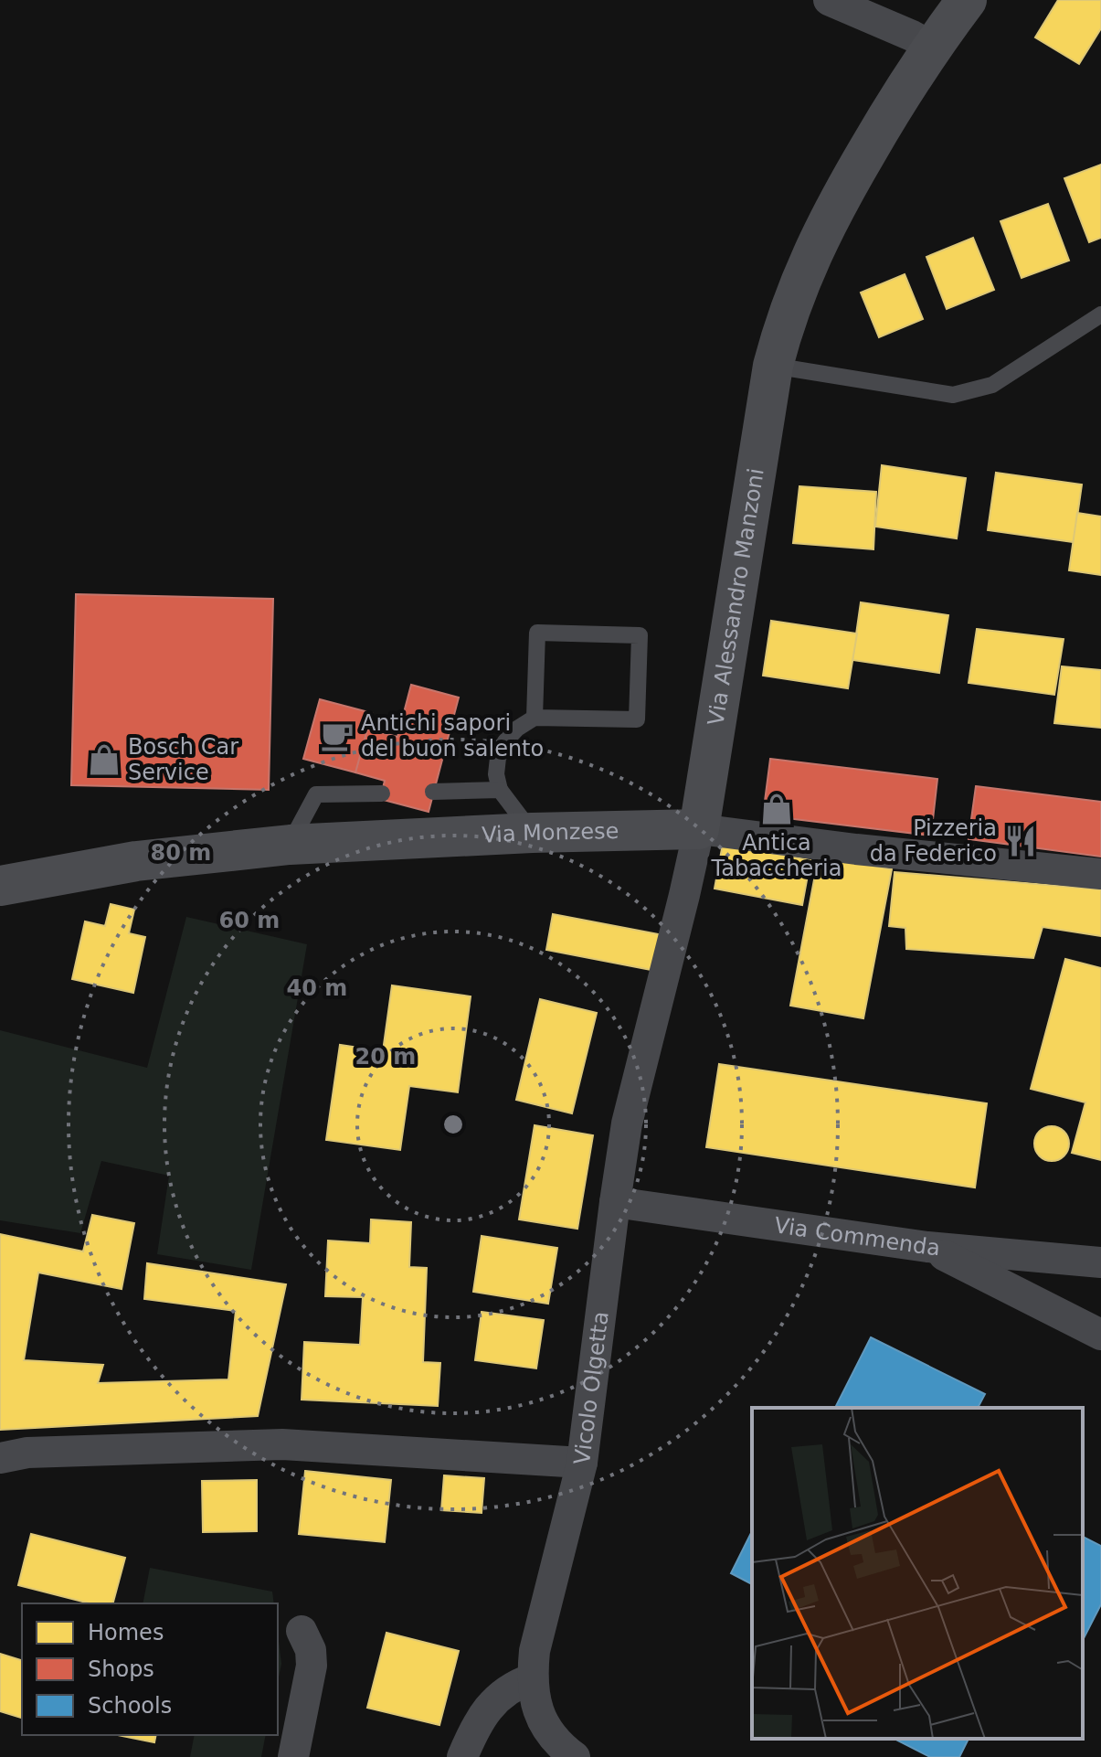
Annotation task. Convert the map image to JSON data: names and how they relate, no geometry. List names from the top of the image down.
{
  "streets": {
    "street": [
      "Via Alessandro Manzoni",
      "Via Monzese",
      "Via Commenda",
      "Vicolo Olgetta"
    ]
  },
  "crossings": [
    ["Via Alessandro Manzoni", "Via Monzese"],
    ["Via Alessandro Manzoni", "Vicolo Olgetta"],
    ["Via Monzese", "Vicolo Olgetta"],
    ["Via Commenda", "Vicolo Olgetta"]
  ],
  "places": {
    "cafe": ["Antichi sapori del buon salento"],
    "shop": ["Bosch Car Service", "Antica Tabaccheria"],
    "restaurant": ["Pizzeria da Federico"]
  },
  "legend": ["Homes", "Shops", "Schools"],
  "rings": [
    "80 m",
    "60 m",
    "40 m",
    "20 m"
  ]
}
